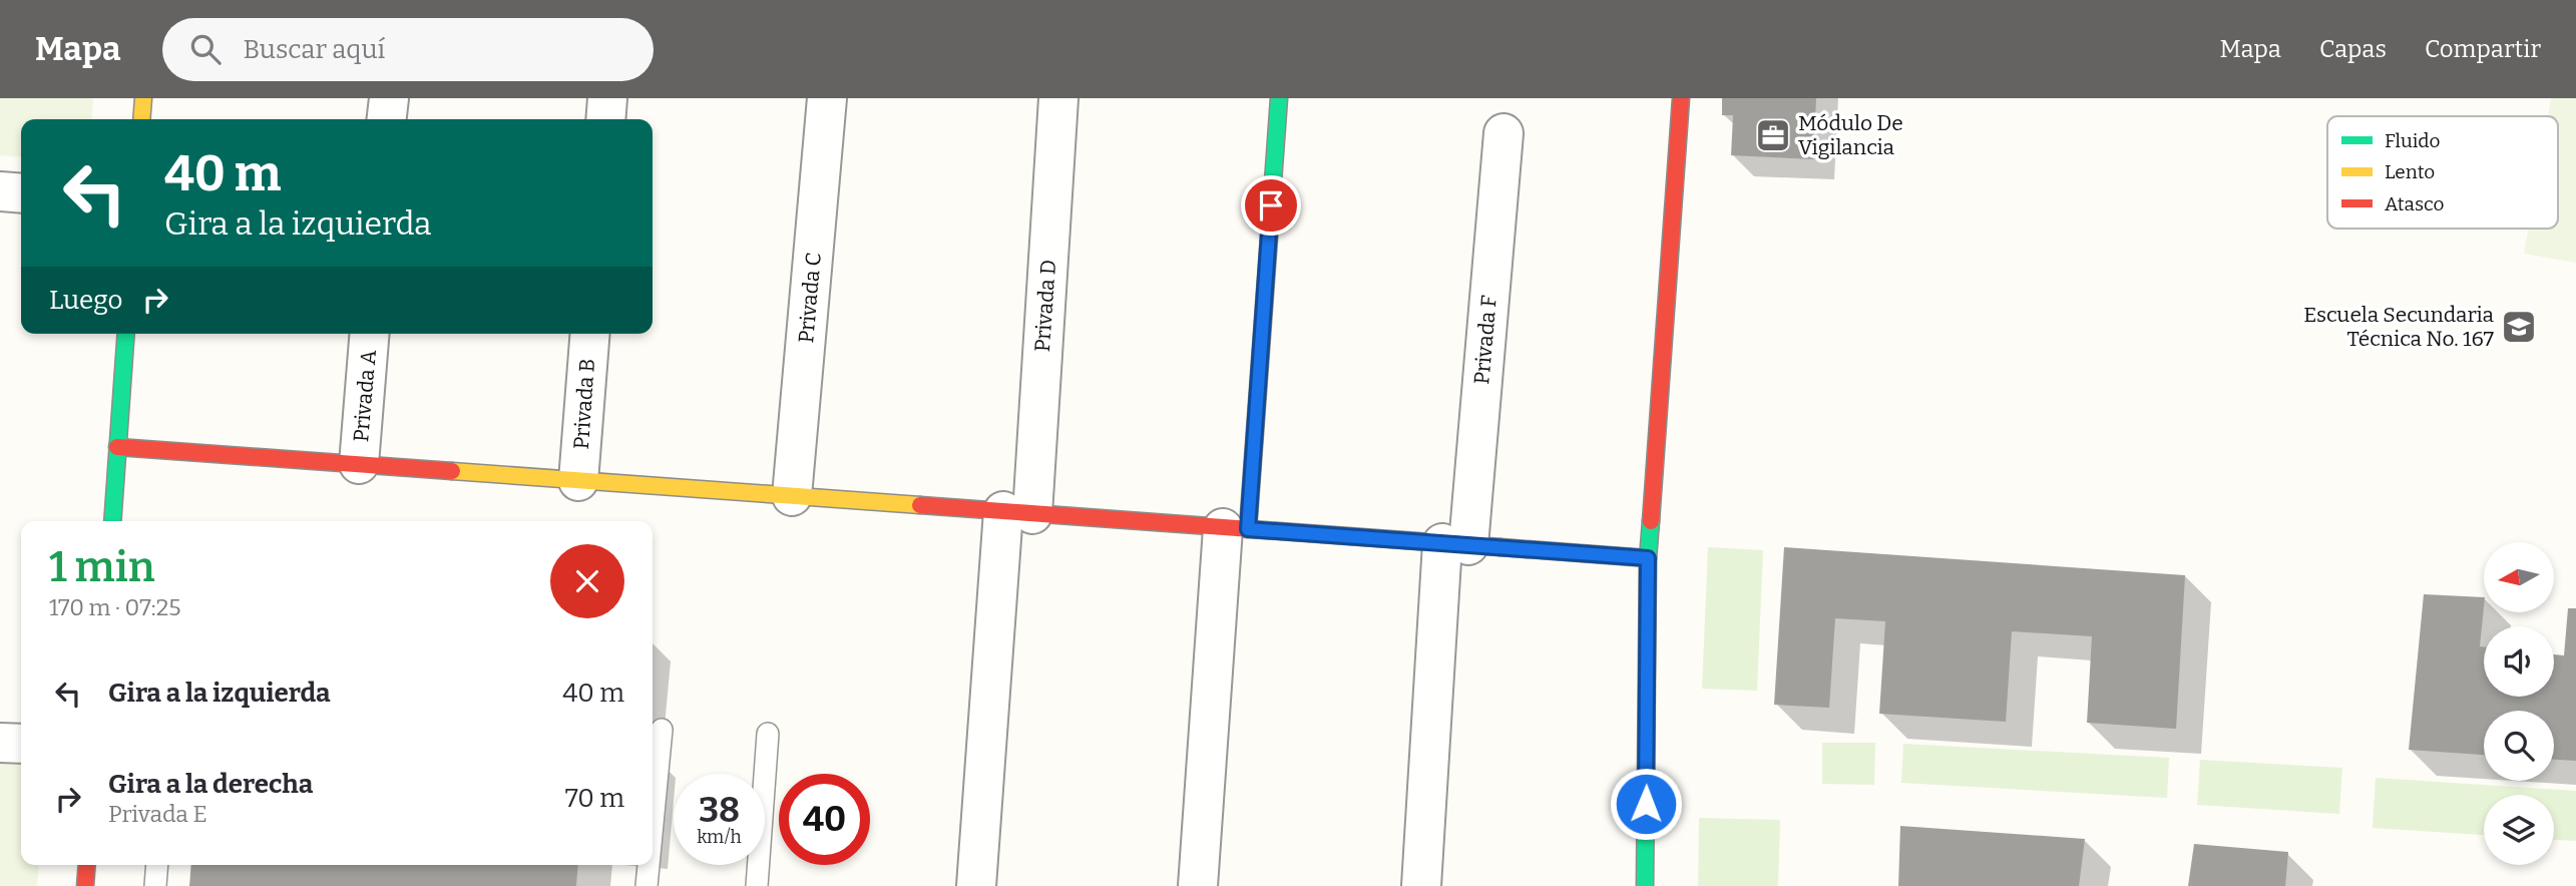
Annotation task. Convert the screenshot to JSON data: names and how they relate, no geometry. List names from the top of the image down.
{
  "streets": {
    "street": [
      "Privada C",
      "Privada D",
      "Privada F",
      "Privada A",
      "Privada B"
    ]
  },
  "places": {
    "office": ["Módulo De Vigilancia"],
    "school or university": ["Escuela Secundaria Técnica No. 167"]
  },
  "legend": ["Fluido", "Lento", "Atasco"],
  "north": "left",
  "page": {
    "header": "Mapa",
    "search": "Buscar aquí",
    "nav": ["Mapa", "Capas", "Compartir"],
    "turn": ["40 m", "Gira a la izquierda"],
    "then": "Luego",
    "heading": ["1 min", "170 m · 07:25"],
    "list": [
      {
        "name": "Gira a la izquierda",
        "value": "40 m"
      },
      {
        "name": "Gira a la derecha",
        "note": "Privada E",
        "value": "70 m"
      }
    ],
    "speed": "38 km/h",
    "limit": "40"
  }
}
